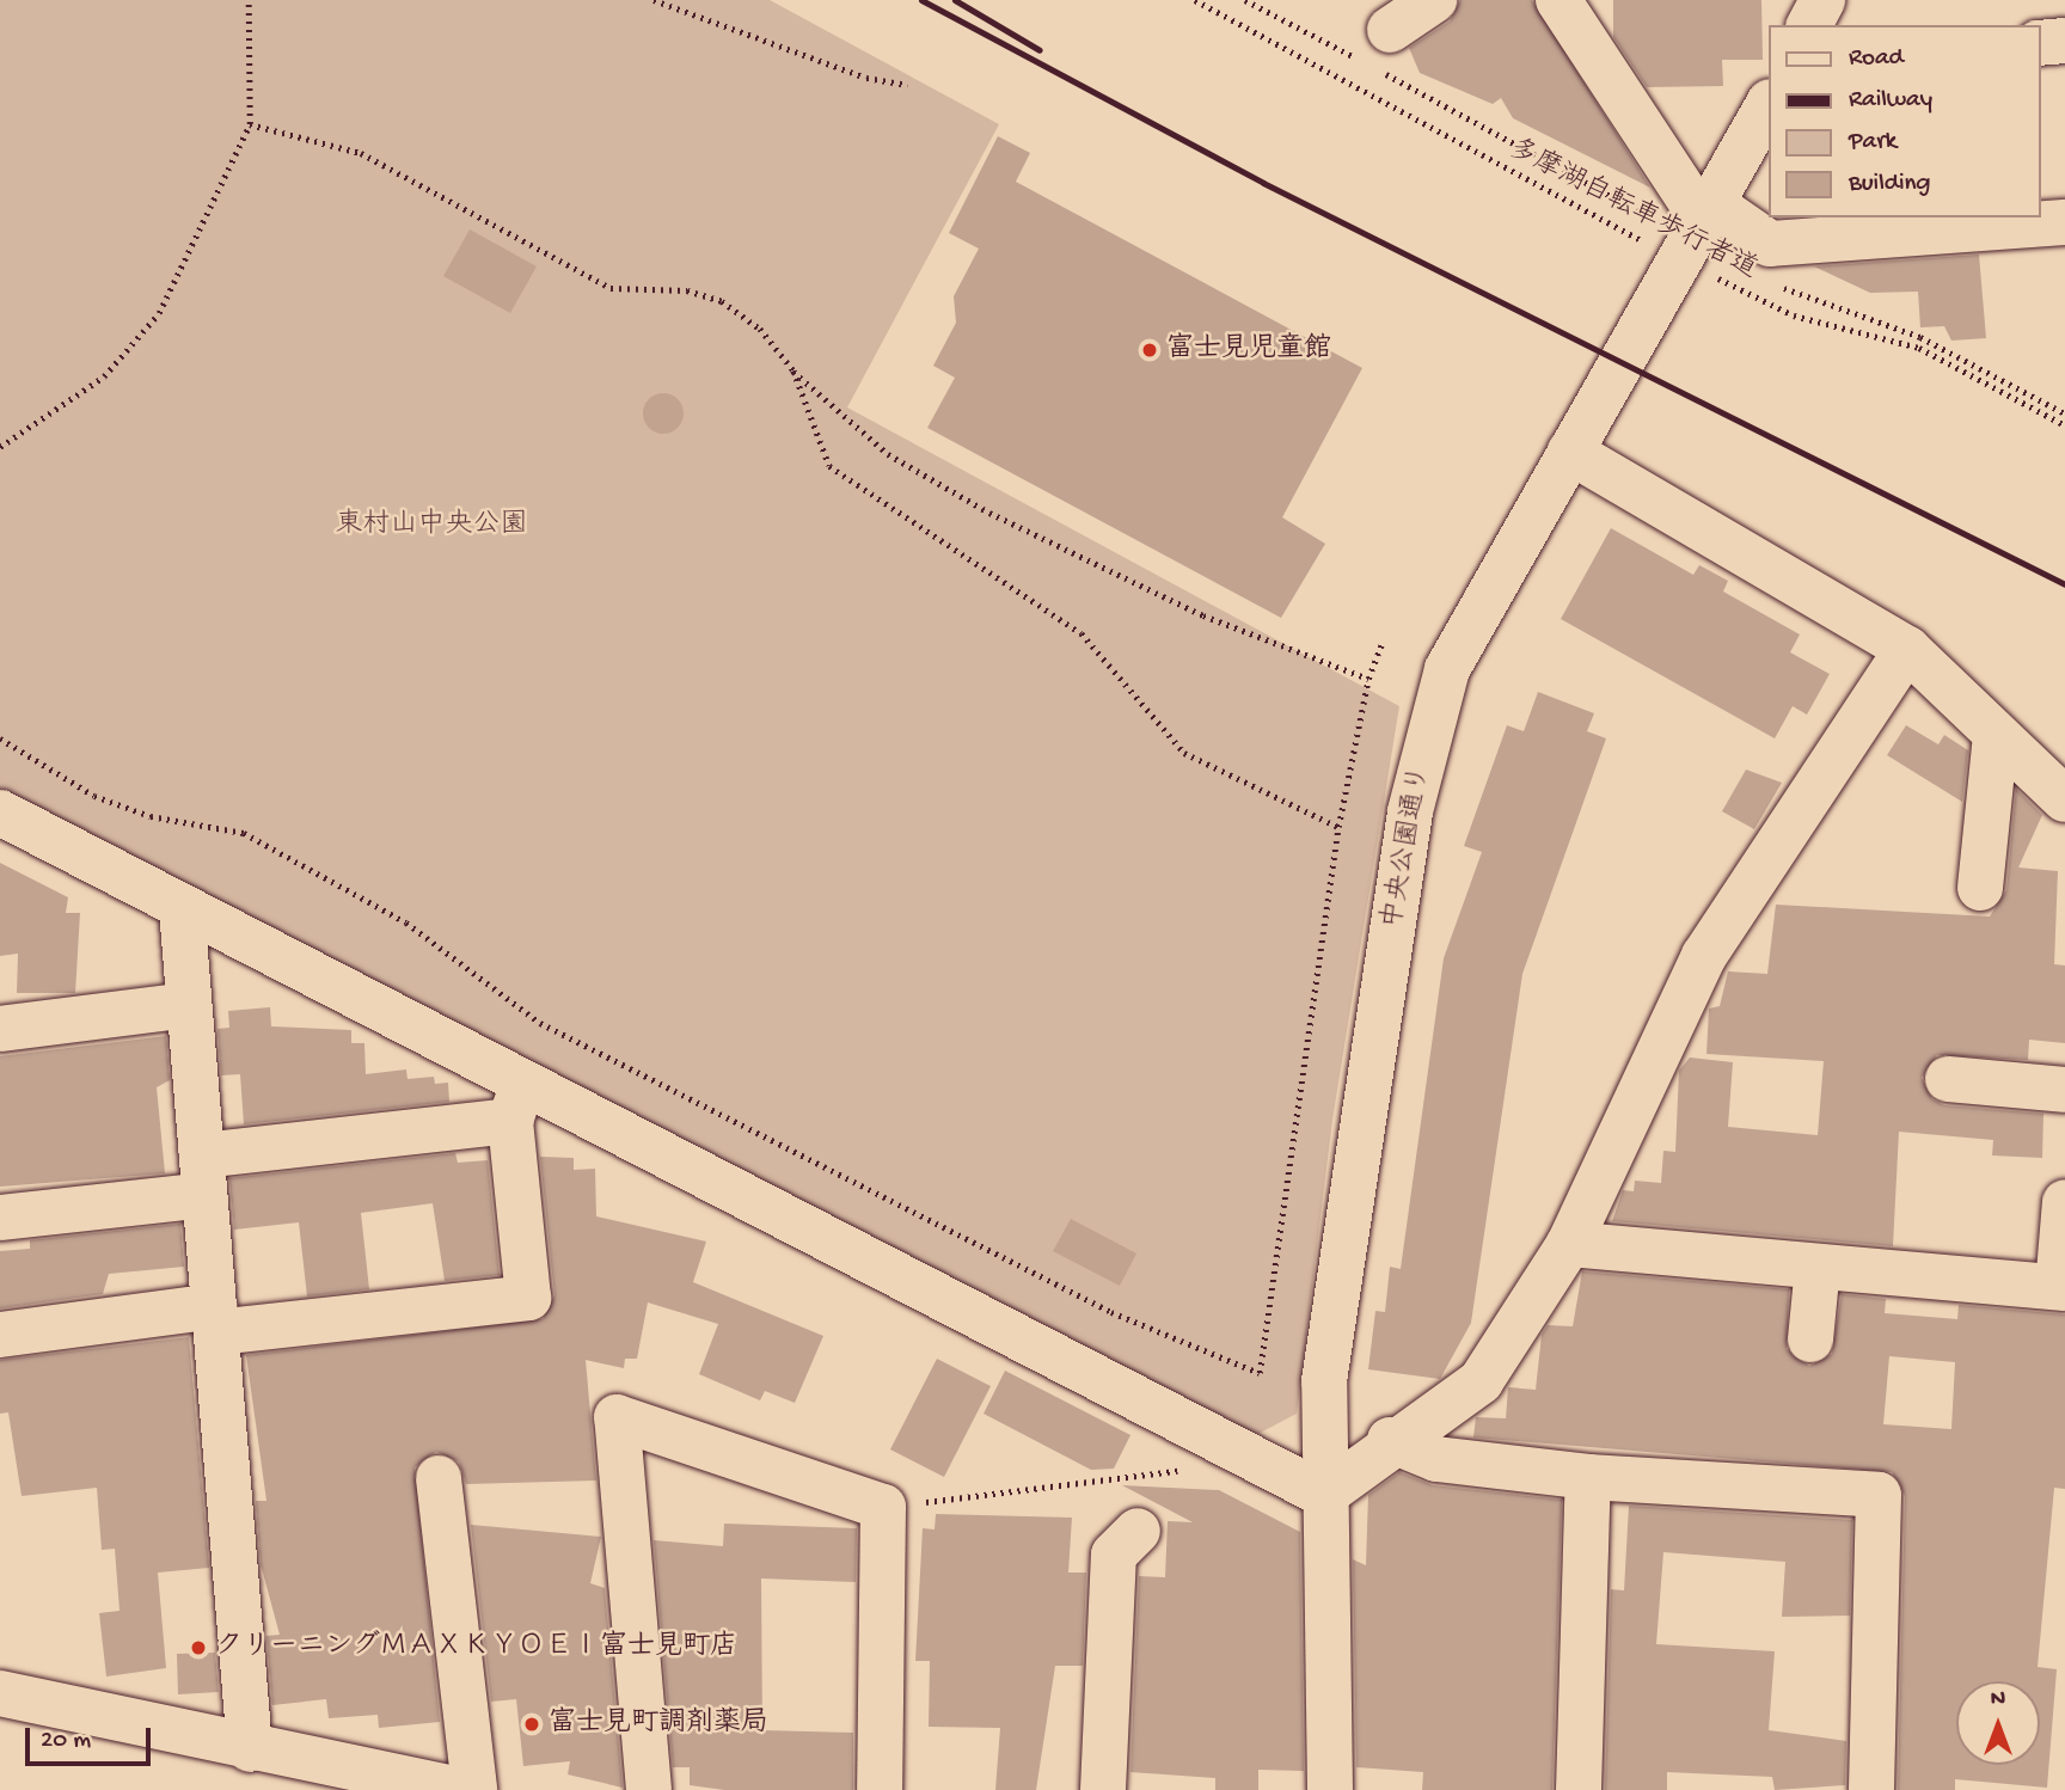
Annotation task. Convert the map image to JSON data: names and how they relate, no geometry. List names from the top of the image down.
{
  "streets": {
    "street": ["中央公園通り"],
    "path": ["多摩湖自転車歩行者道"]
  },
  "crossings": [
    ["多摩湖自転車歩行者道", "中央公園通り"]
  ],
  "parks": ["東村山中央公園"],
  "places": ["富士見児童館", "クリーニングＭＡＸＫＹＯＥＩ富士見町店", "富士見町調剤薬局"],
  "legend": [
    "Road",
    "Railway",
    "Park",
    "Building"
  ],
  "scale_bar": "20 m",
  "north": "top"
}
